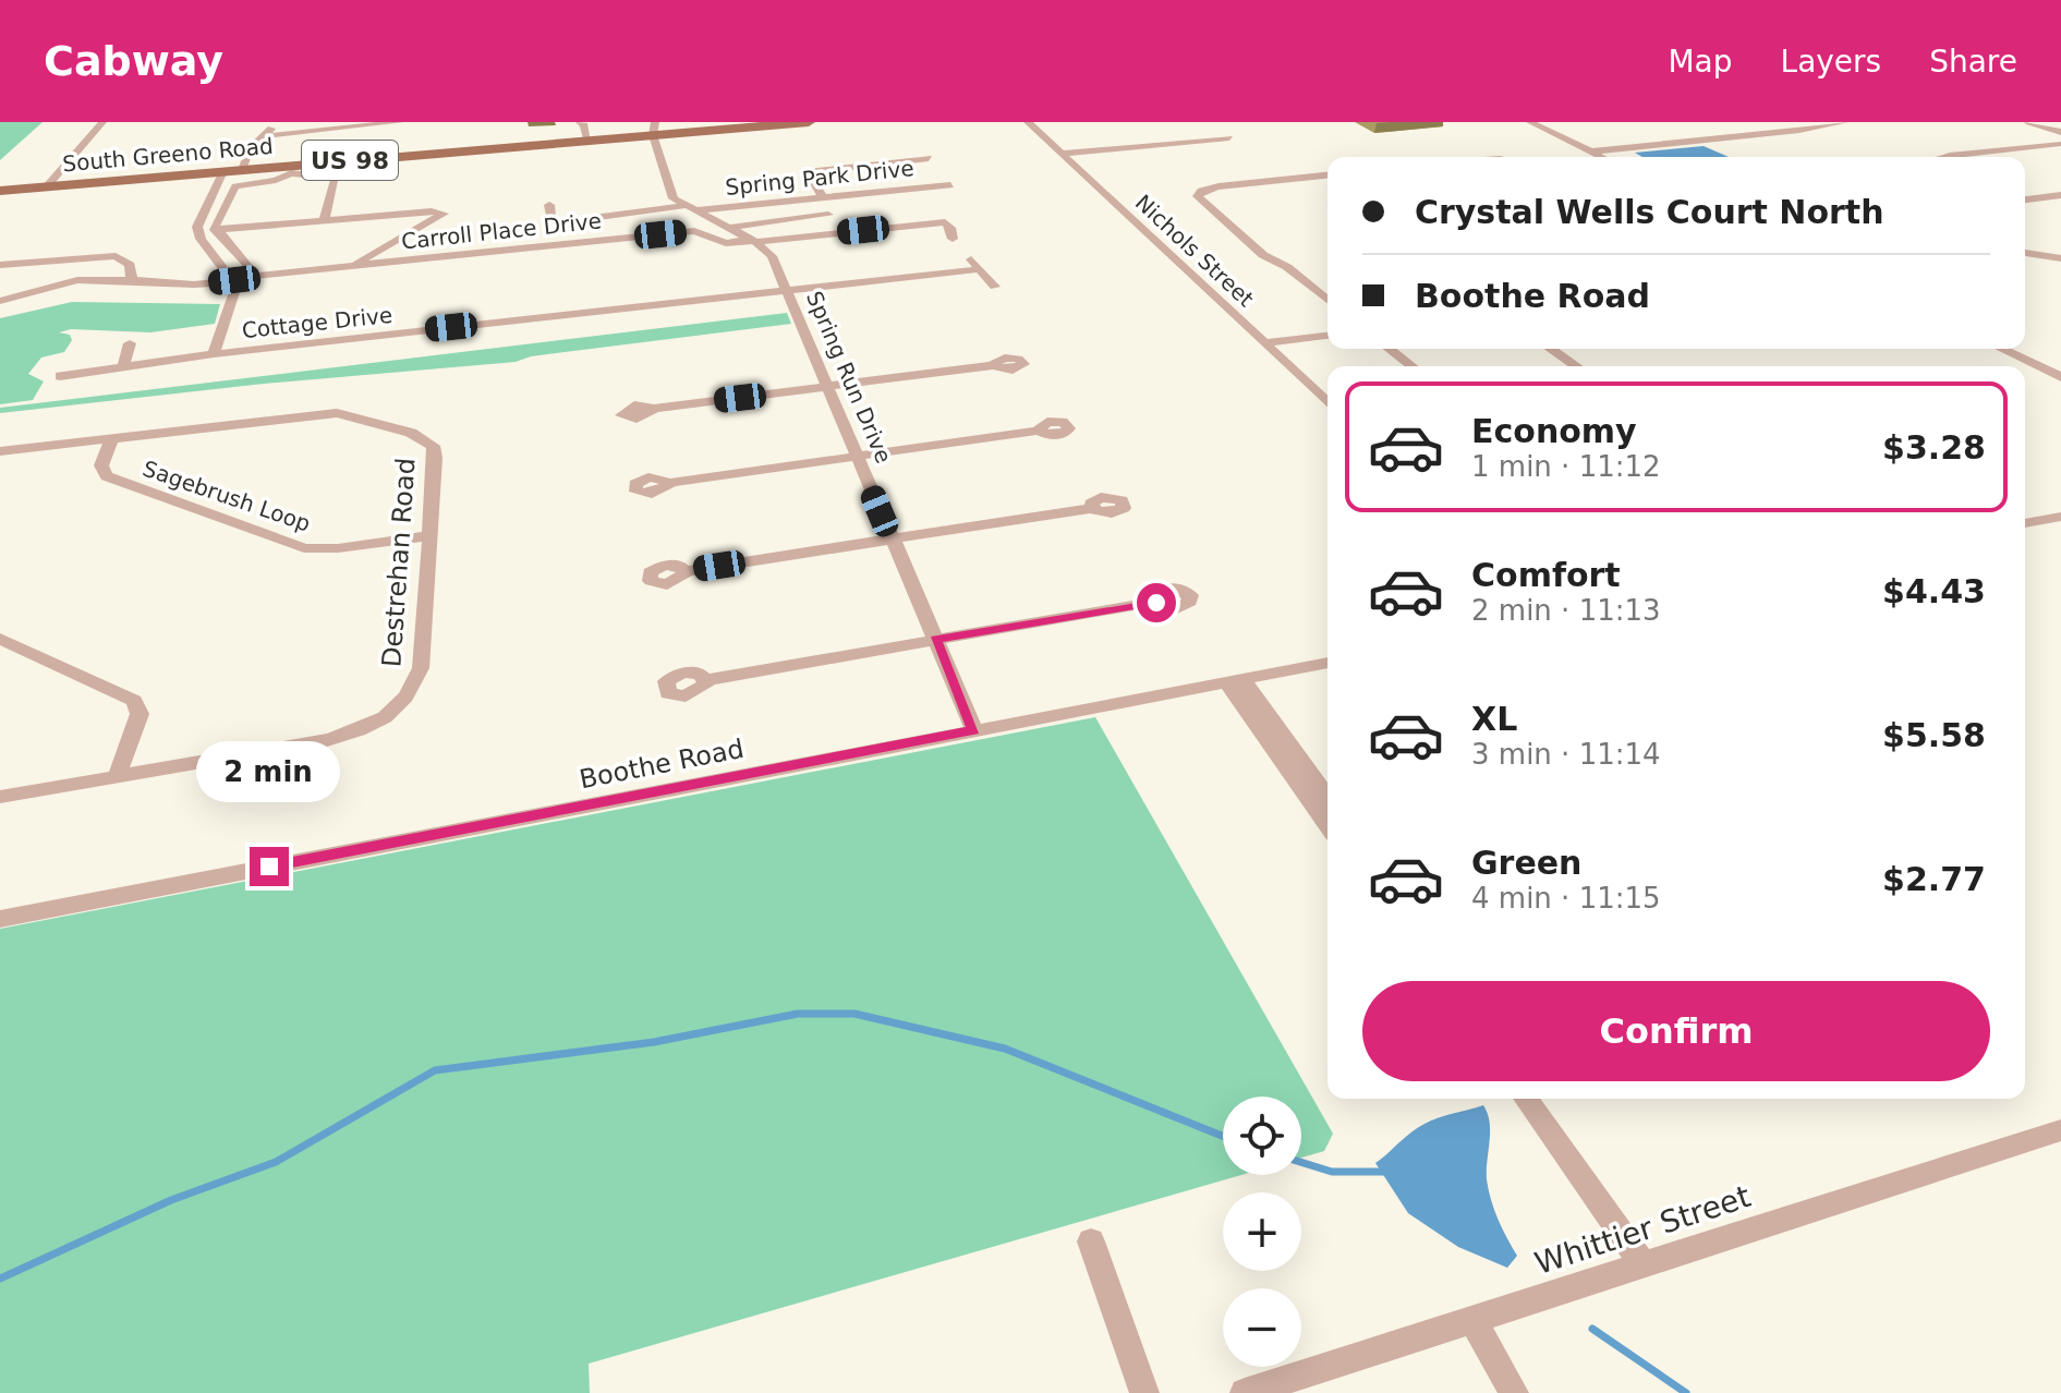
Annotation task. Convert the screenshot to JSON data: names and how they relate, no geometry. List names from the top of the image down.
{
  "streets": {
    "main road": ["South Greeno Road", "US 98"],
    "street": [
      "Spring Park Drive",
      "Carroll Place Drive",
      "Nichols Street",
      "Cottage Drive",
      "Spring Run Drive",
      "Sagebrush Loop",
      "Destrehan Road",
      "Boothe Road",
      "Whittier Street"
    ]
  },
  "crossings": [
    ["South Greeno Road", "US 98"],
    ["Spring Park Drive", "Spring Run Drive"],
    ["Carroll Place Drive", "Spring Run Drive"],
    ["Cottage Drive", "Spring Run Drive"],
    ["Spring Run Drive", "Boothe Road"],
    ["Sagebrush Loop", "Destrehan Road"]
  ],
  "page": {
    "header": "Cabway",
    "nav": ["Map", "Layers", "Share"],
    "banner": ["Crystal Wells Court North", "Boothe Road"],
    "list": [
      {
        "name": "Economy",
        "note": "1 min · 11:12",
        "value": "$3.28"
      },
      {
        "name": "Comfort",
        "note": "2 min · 11:13",
        "value": "$4.43"
      },
      {
        "name": "XL",
        "note": "3 min · 11:14",
        "value": "$5.58"
      },
      {
        "name": "Green",
        "note": "4 min · 11:15",
        "value": "$2.77"
      }
    ],
    "bubble": "2 min",
    "buttons": "Confirm",
    "map_buttons": ["+", "−"]
  }
}
